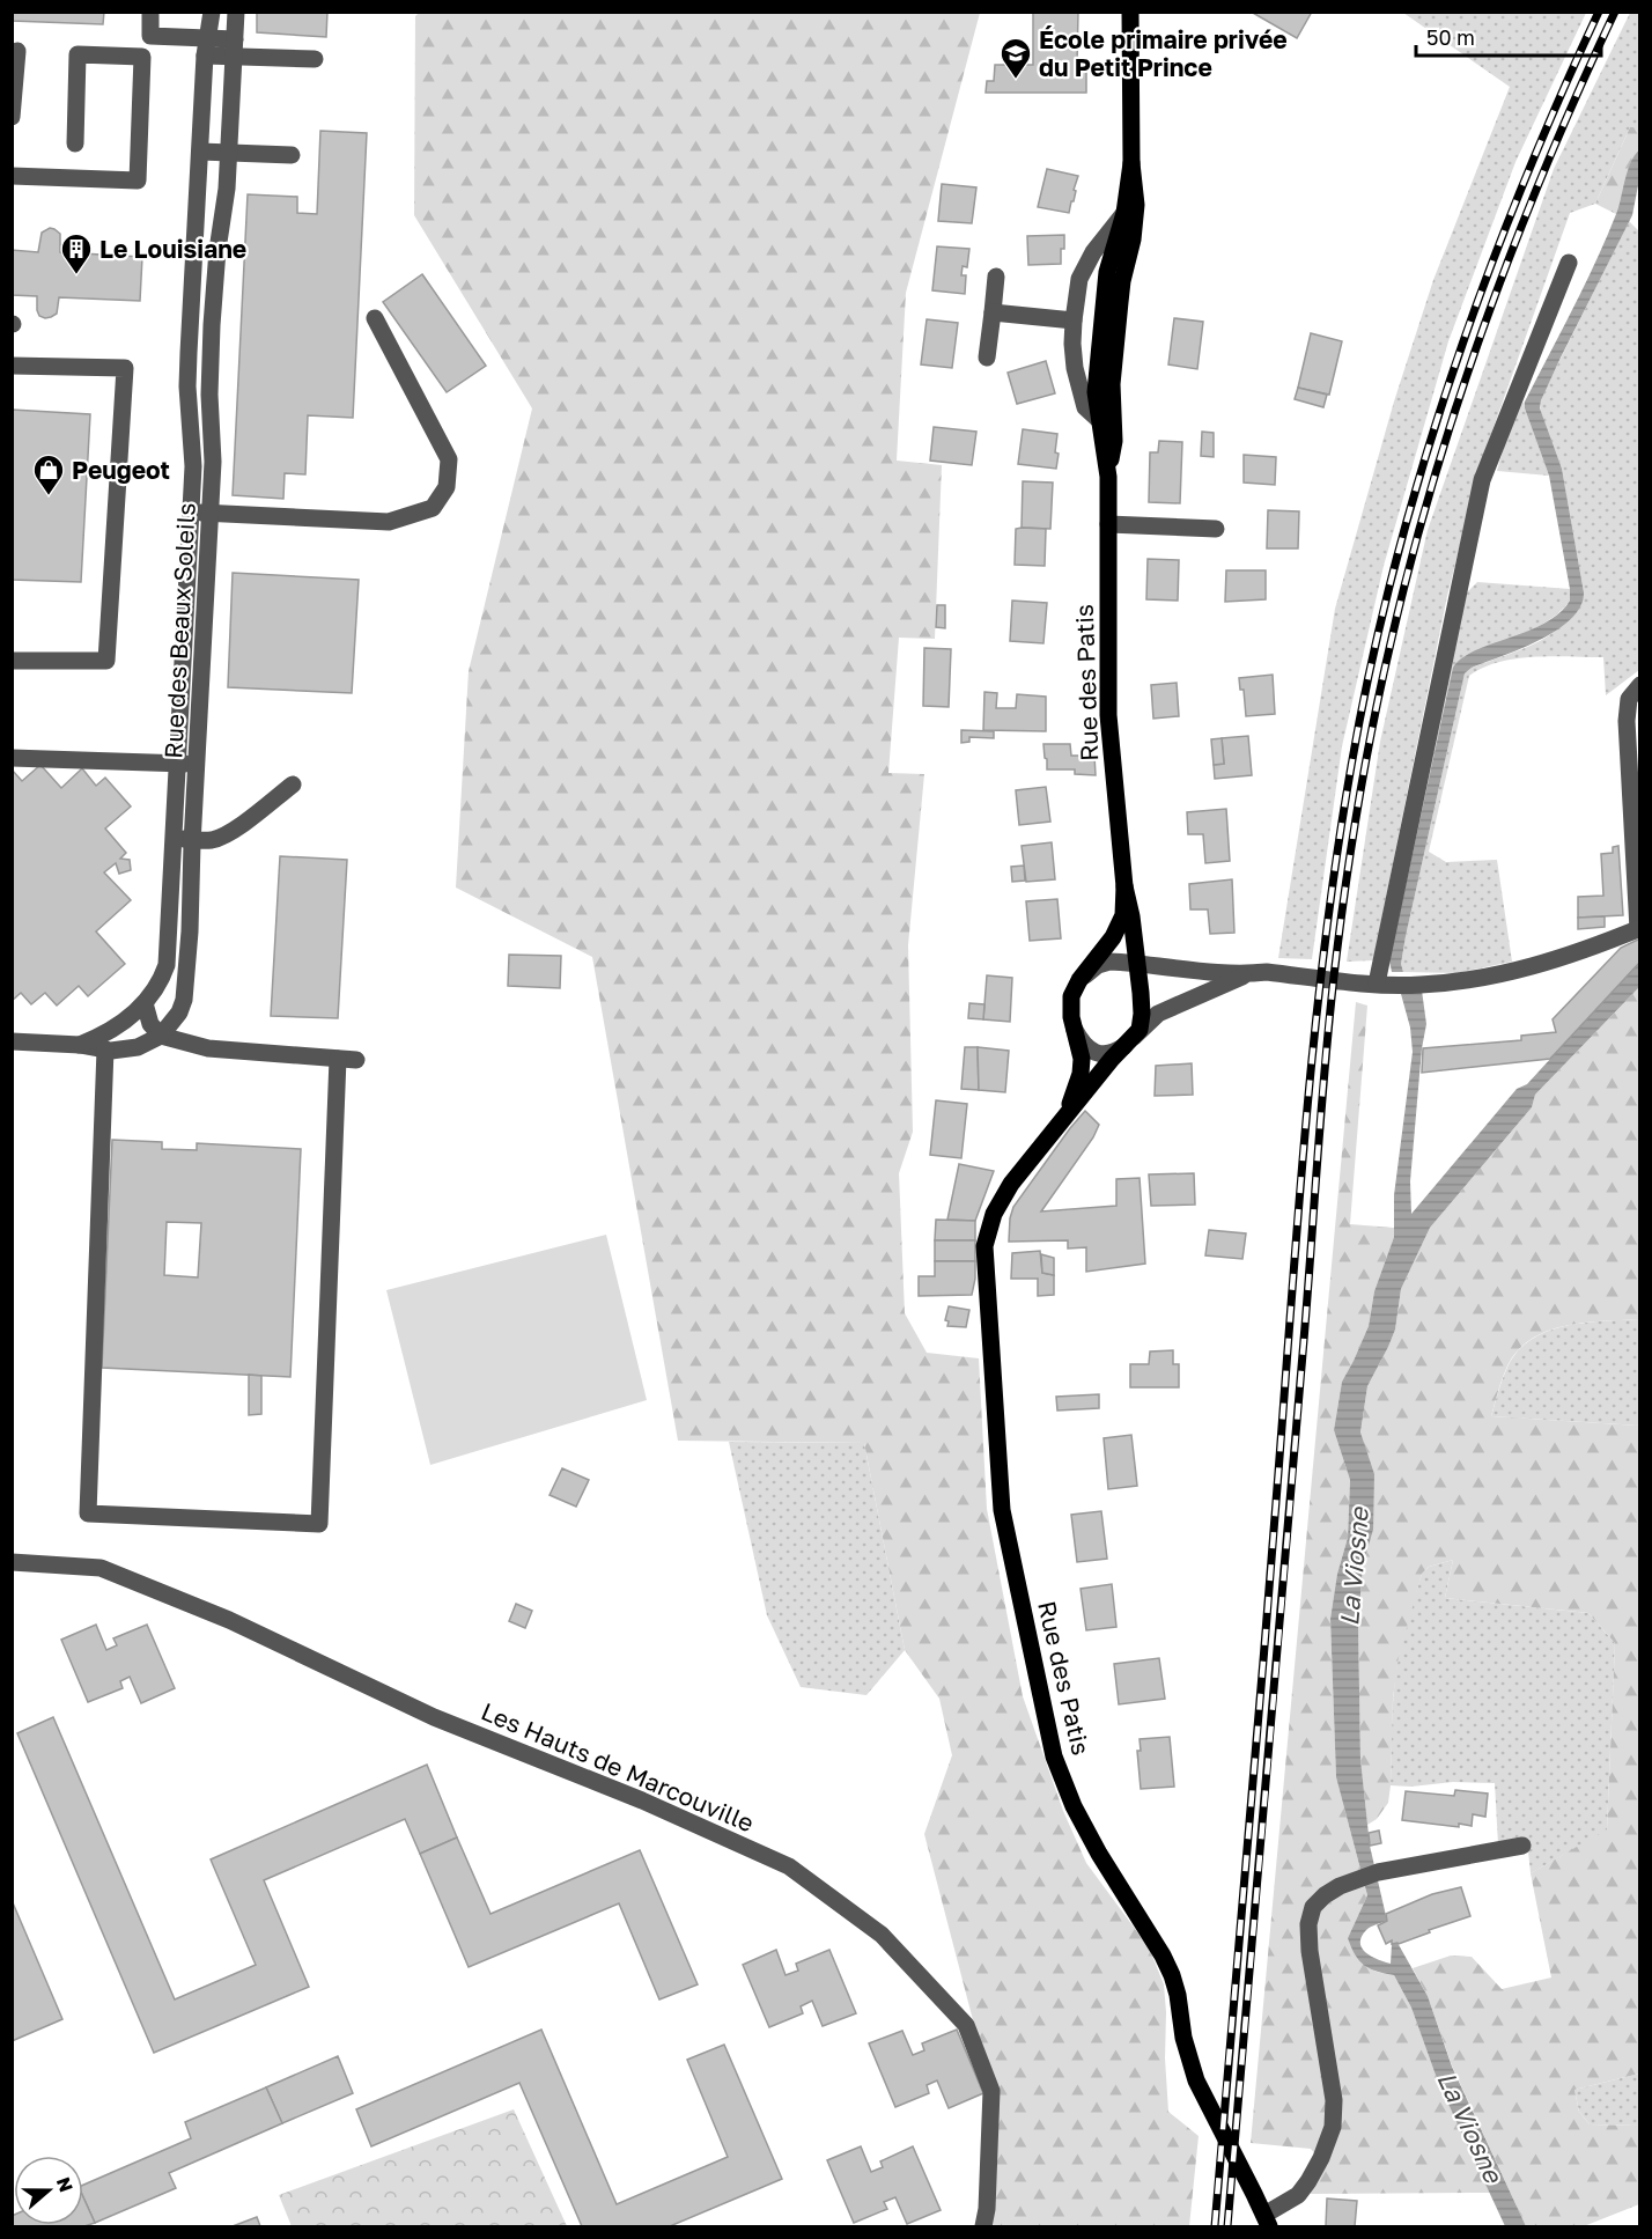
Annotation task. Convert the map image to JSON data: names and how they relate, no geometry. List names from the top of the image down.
{
  "streets": {
    "main road": ["Rue des Patis"],
    "street": ["Rue des Beaux Soleils", "Les Hauts de Marcouville"]
  },
  "water": ["La Viosne"],
  "places": {
    "school or university": ["École primaire privée du Petit Prince"],
    "building": ["Le Louisiane"],
    "shop": ["Peugeot"]
  },
  "scale_bar": "50 m",
  "north": "right"
}
